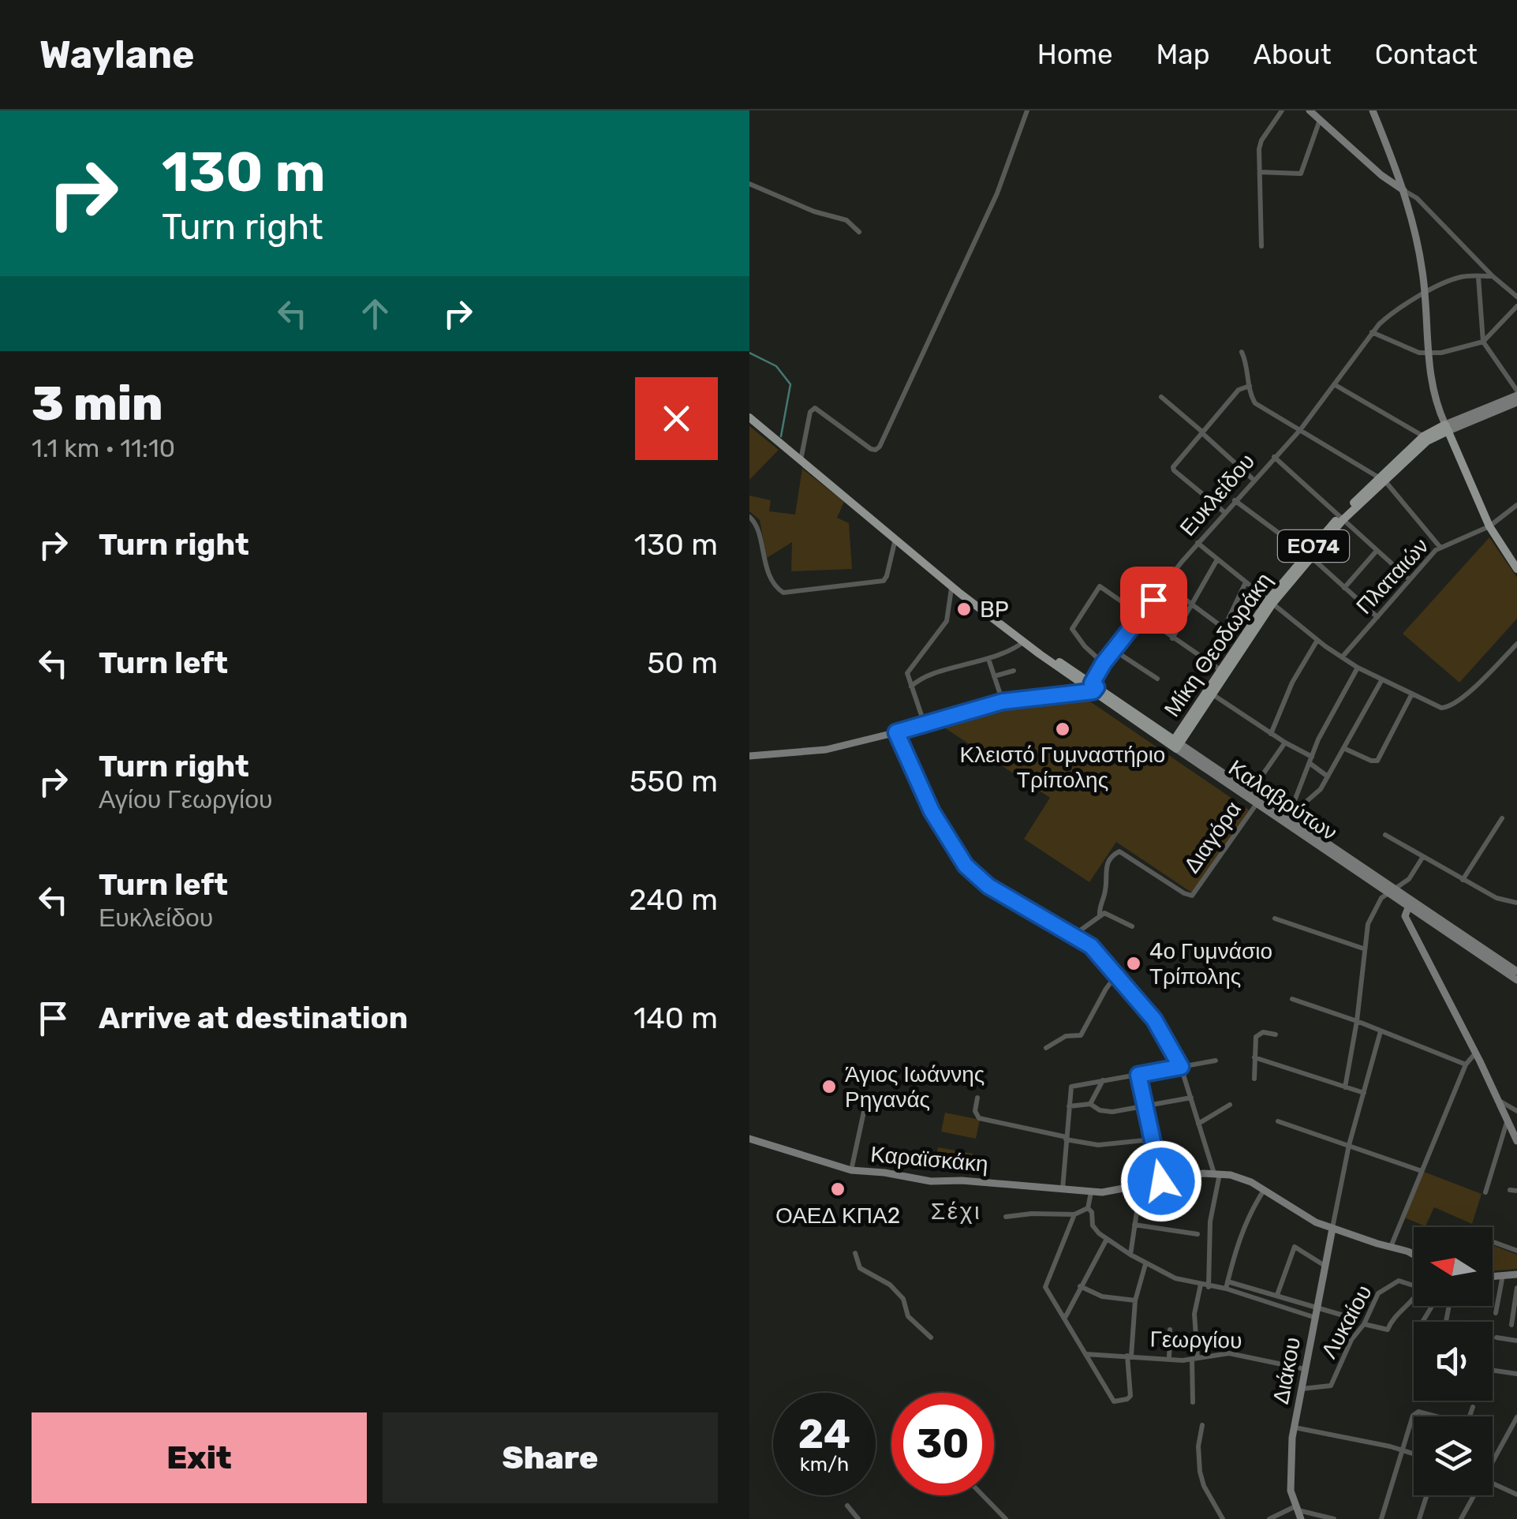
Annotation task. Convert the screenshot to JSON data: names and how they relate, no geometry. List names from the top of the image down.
{
  "streets": {
    "main road": ["ΕΟ74", "Μίκη Θεοδωράκη", "Καλαβρύτων"],
    "street": [
      "Ευκλείδου",
      "Πλαταιών",
      "Διαγόρα",
      "Καραϊσκάκη",
      "Λυκαίου",
      "Γεωργίου",
      "Διάκου"
    ]
  },
  "crossings": [
    ["Ευκλείδου", "Καλαβρύτων"],
    ["Μίκη Θεοδωράκη", "Καλαβρύτων"],
    ["Καλαβρύτων", "Διαγόρα"],
    ["Λυκαίου", "Διάκου"],
    ["Γεωργίου", "Διάκου"]
  ],
  "districts": ["Σέχι"],
  "places": [
    "BP",
    "Κλειστό Γυμναστήριο Τρίπολης",
    "4ο Γυμνάσιο Τρίπολης",
    "Άγιος Ιωάννης Ρηγανάς",
    "ΟΑΕΔ ΚΠΑ2"
  ],
  "north": "left",
  "page": {
    "header": "Waylane",
    "nav": [
      "Home",
      "Map",
      "About",
      "Contact"
    ],
    "turn": ["130 m", "Turn right"],
    "heading": ["3 min", "1.1 km · 11:10"],
    "list": [
      {
        "name": "Turn right",
        "value": "130 m"
      },
      {
        "name": "Turn left",
        "value": "50 m"
      },
      {
        "name": "Turn right",
        "note": "Αγίου Γεωργίου",
        "value": "550 m"
      },
      {
        "name": "Turn left",
        "note": "Ευκλείδου",
        "value": "240 m"
      },
      {
        "name": "Arrive at destination",
        "value": "140 m"
      }
    ],
    "speed": "24 km/h",
    "limit": "30",
    "buttons": ["Exit", "Share"]
  }
}
